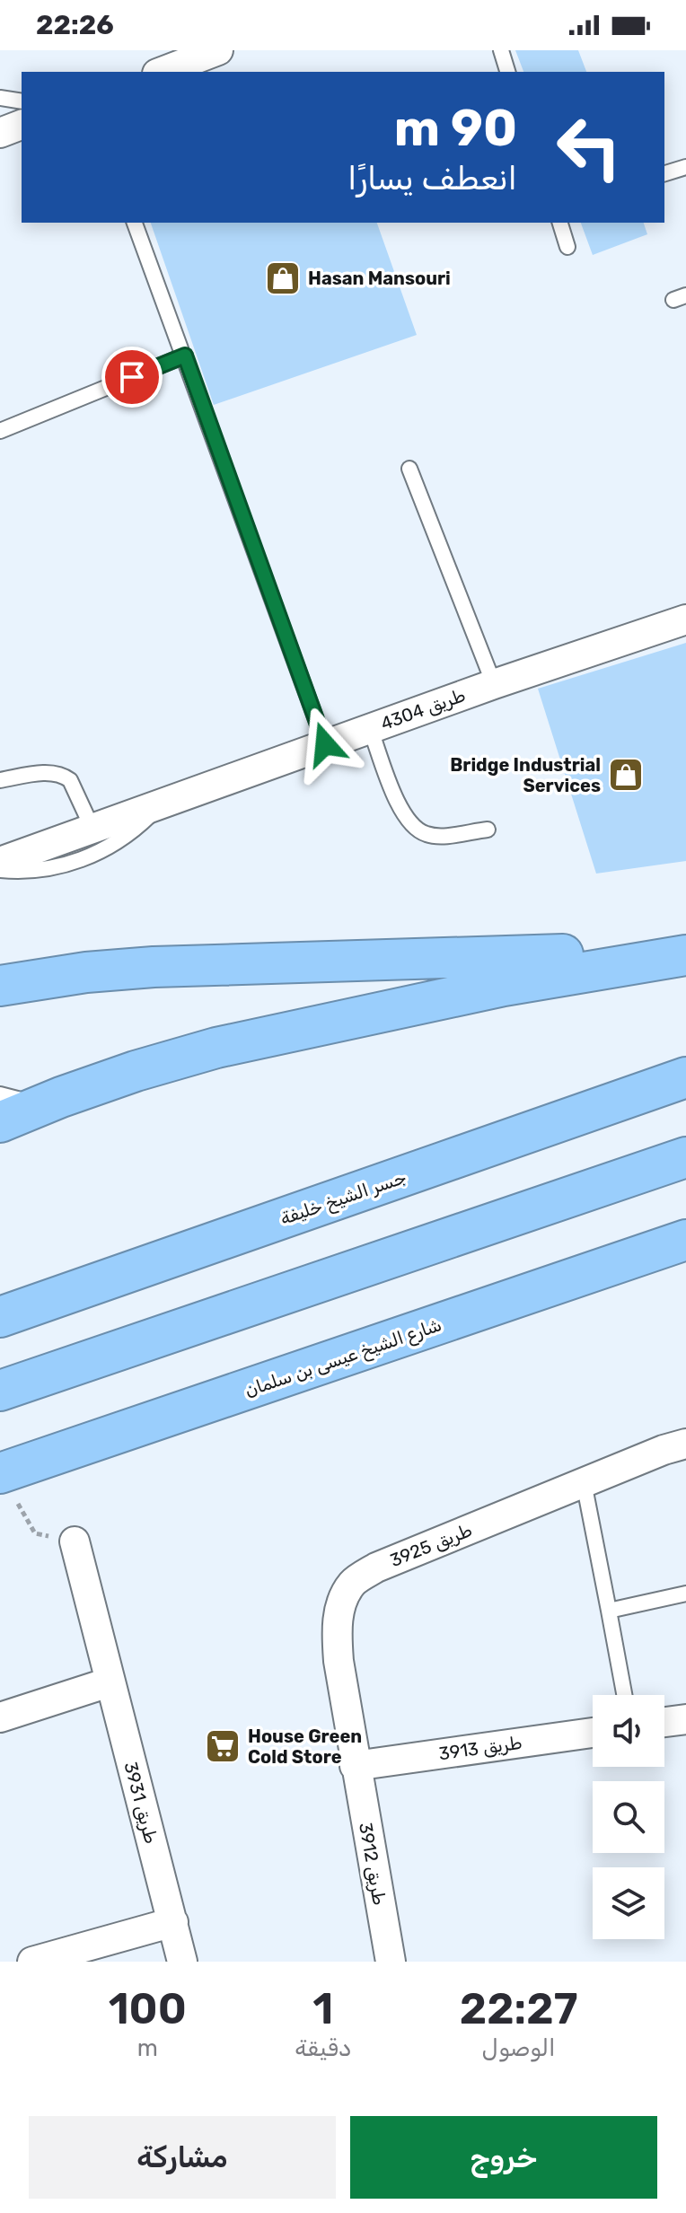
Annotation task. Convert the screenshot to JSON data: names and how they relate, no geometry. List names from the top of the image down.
{
  "streets": {
    "highway": ["جسر الشيخ خليفة", "شارع الشيخ عيسى بن سلمان"],
    "street": [
      "طريق 4304",
      "طريق 3925",
      "طريق 3913",
      "طريق 3931",
      "طريق 3912"
    ]
  },
  "crossings": [
    ["طريق 3925", "طريق 3913"],
    ["طريق 3925", "طريق 3912"],
    ["طريق 3913", "طريق 3912"]
  ],
  "places": {
    "shop": ["Hasan Mansouri", "Bridge Industrial Services"],
    "supermarket": ["House Green Cold Store"]
  },
  "page": {
    "status": "22:26",
    "turn": ["90 m", "انعطف يسارًا"],
    "eta": [
      "22:27",
      "الوصول",
      "1",
      "دقيقة",
      "100",
      "m"
    ],
    "buttons": ["خروج", "مشاركة"]
  }
}
